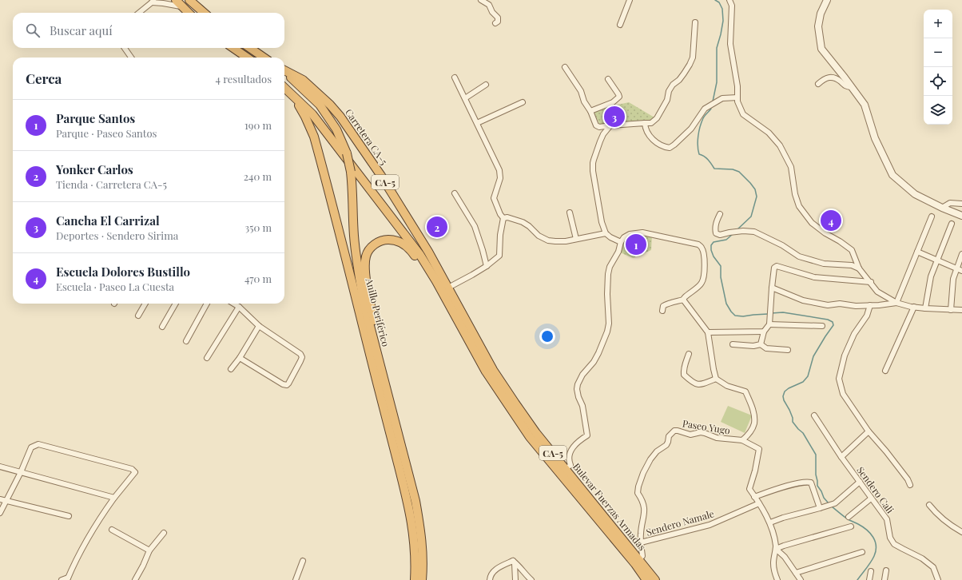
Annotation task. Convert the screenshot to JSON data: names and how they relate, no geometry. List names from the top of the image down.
{
  "streets": {
    "highway": [
      "Carretera CA-5",
      "CA-5",
      "Anillo Periférico",
      "Bulevar Fuerzas Armadas"
    ],
    "street": ["Paseo Yugo", "Sendero Cali", "Sendero Namale"]
  },
  "crossings": [
    ["Carretera CA-5", "Bulevar Fuerzas Armadas"],
    ["CA-5", "Anillo Periférico"],
    ["CA-5", "Bulevar Fuerzas Armadas"],
    ["Paseo Yugo", "Bulevar Fuerzas Armadas"],
    ["Paseo Yugo", "Sendero Namale"]
  ],
  "page": {
    "map_buttons": ["+", "−"],
    "search": "Buscar aquí",
    "heading": ["Cerca", "4 resultados"],
    "list": [
      {
        "mark": "1",
        "name": "Parque Santos",
        "note": "Parque · Paseo Santos",
        "value": "190 m"
      },
      {
        "mark": "2",
        "name": "Yonker Carlos",
        "note": "Tienda · Carretera CA-5",
        "value": "240 m"
      },
      {
        "mark": "3",
        "name": "Cancha El Carrizal",
        "note": "Deportes · Sendero Sirima",
        "value": "350 m"
      },
      {
        "mark": "4",
        "name": "Escuela Dolores Bustillo",
        "note": "Escuela · Paseo La Cuesta",
        "value": "470 m"
      }
    ],
    "pins": [
      "3",
      "4",
      "2",
      "1"
    ]
  }
}
